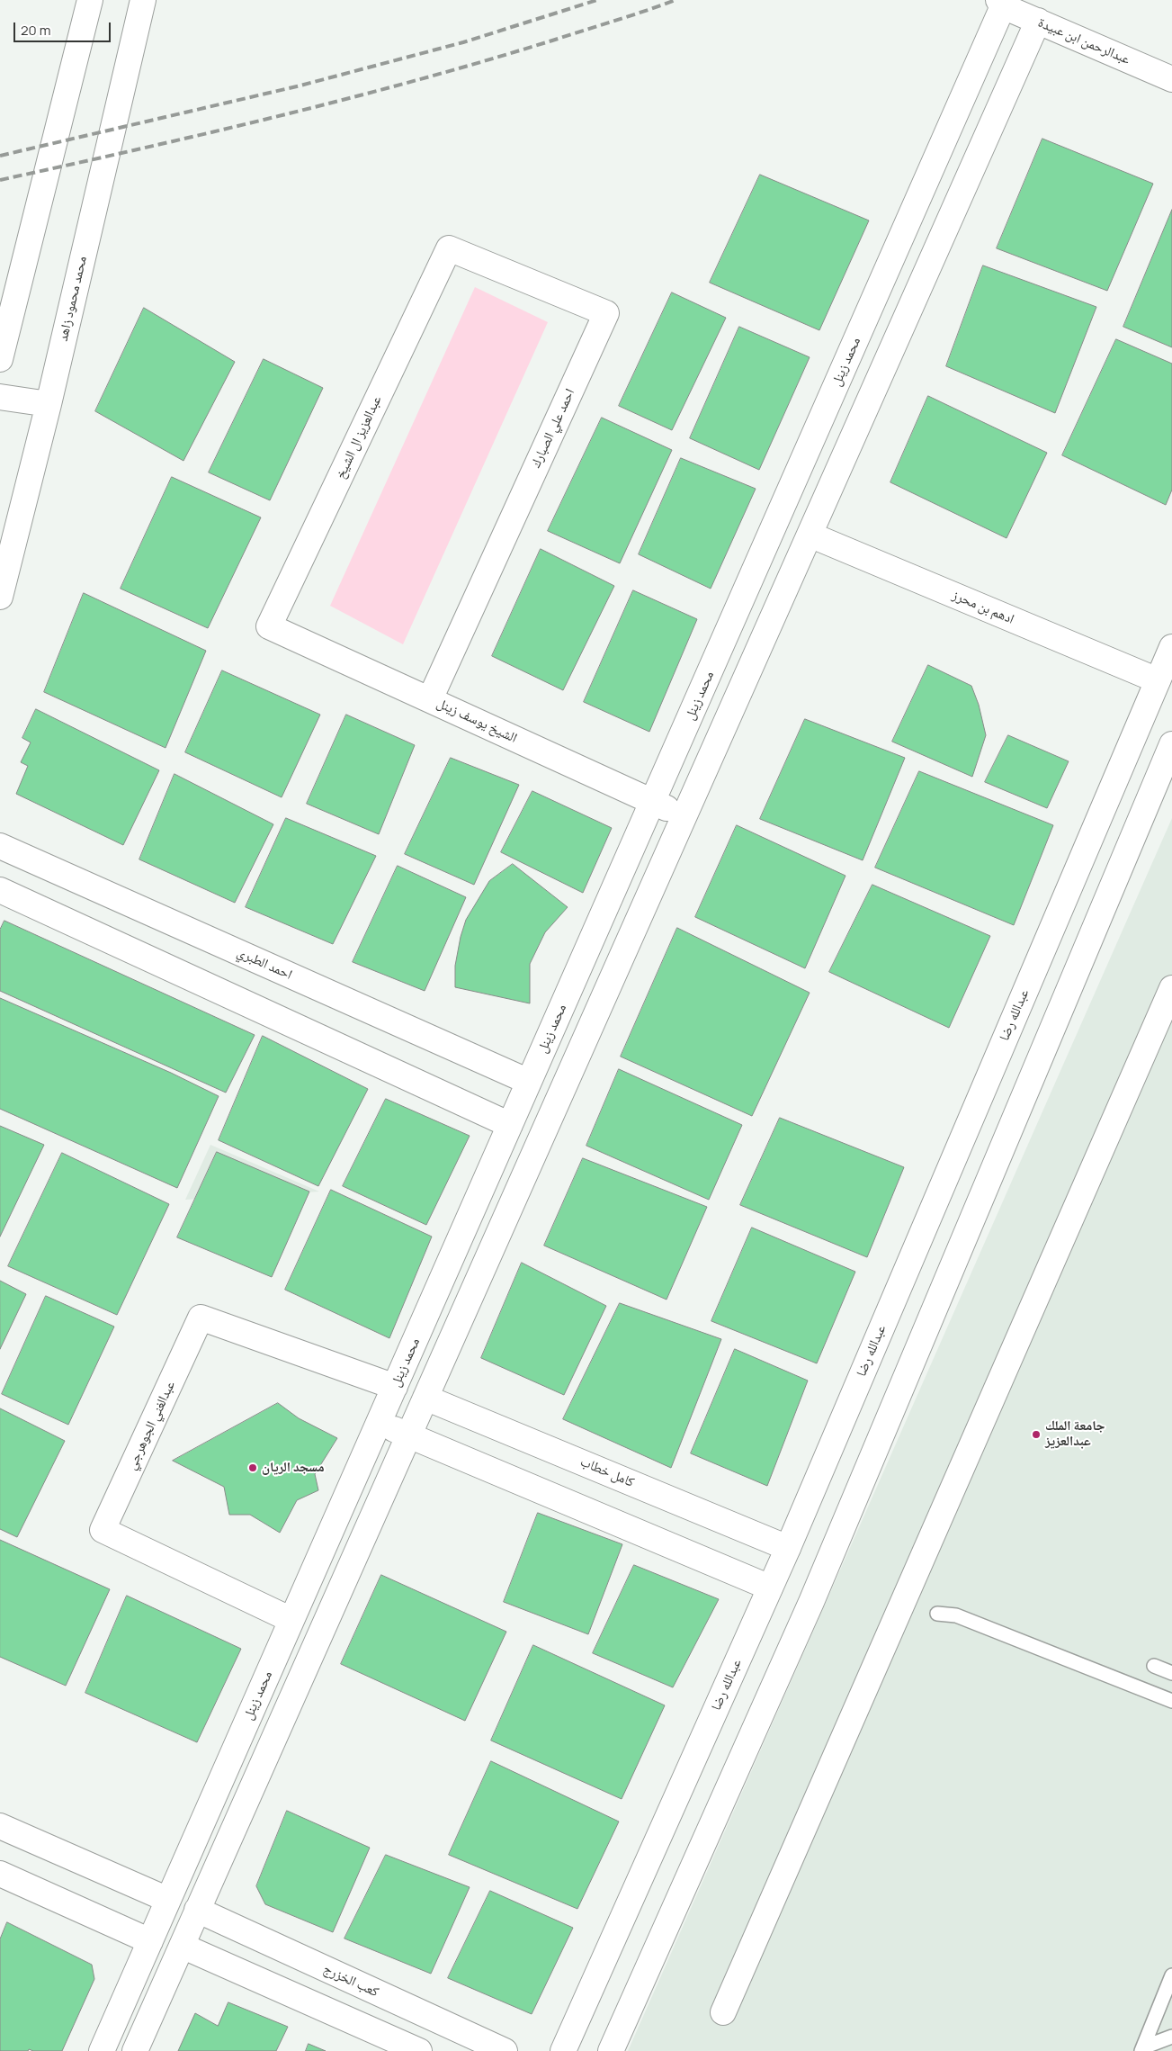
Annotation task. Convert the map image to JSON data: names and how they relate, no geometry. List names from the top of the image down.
{
  "streets": {
    "street": [
      "عبدالرحمن ابن عبيدة",
      "محمد محمود زاهد",
      "محمد زينل",
      "احمد علي الصبارك",
      "عبدالعزيز ال الشيخ",
      "ادهم بن محرز",
      "الشيخ يوسف زينل",
      "احمد الطبري",
      "عبدالله رضا",
      "عبدالغني الجوهرجي",
      "كامل خطاب",
      "كعب الخزرج"
    ]
  },
  "crossings": [
    ["عبدالرحمن ابن عبيدة", "محمد زينل"],
    ["محمد زينل", "الشيخ يوسف زينل"],
    ["محمد زينل", "احمد الطبري"],
    ["محمد زينل", "عبدالغني الجوهرجي"],
    ["احمد علي الصبارك", "عبدالعزيز ال الشيخ"],
    ["احمد علي الصبارك", "الشيخ يوسف زينل"],
    ["عبدالعزيز ال الشيخ", "الشيخ يوسف زينل"],
    ["ادهم بن محرز", "عبدالله رضا"],
    ["عبدالله رضا", "كامل خطاب"]
  ],
  "places": ["جامعة الملك عبدالعزيز", "مسجد الريان"],
  "scale_bar": "20 m"
}
